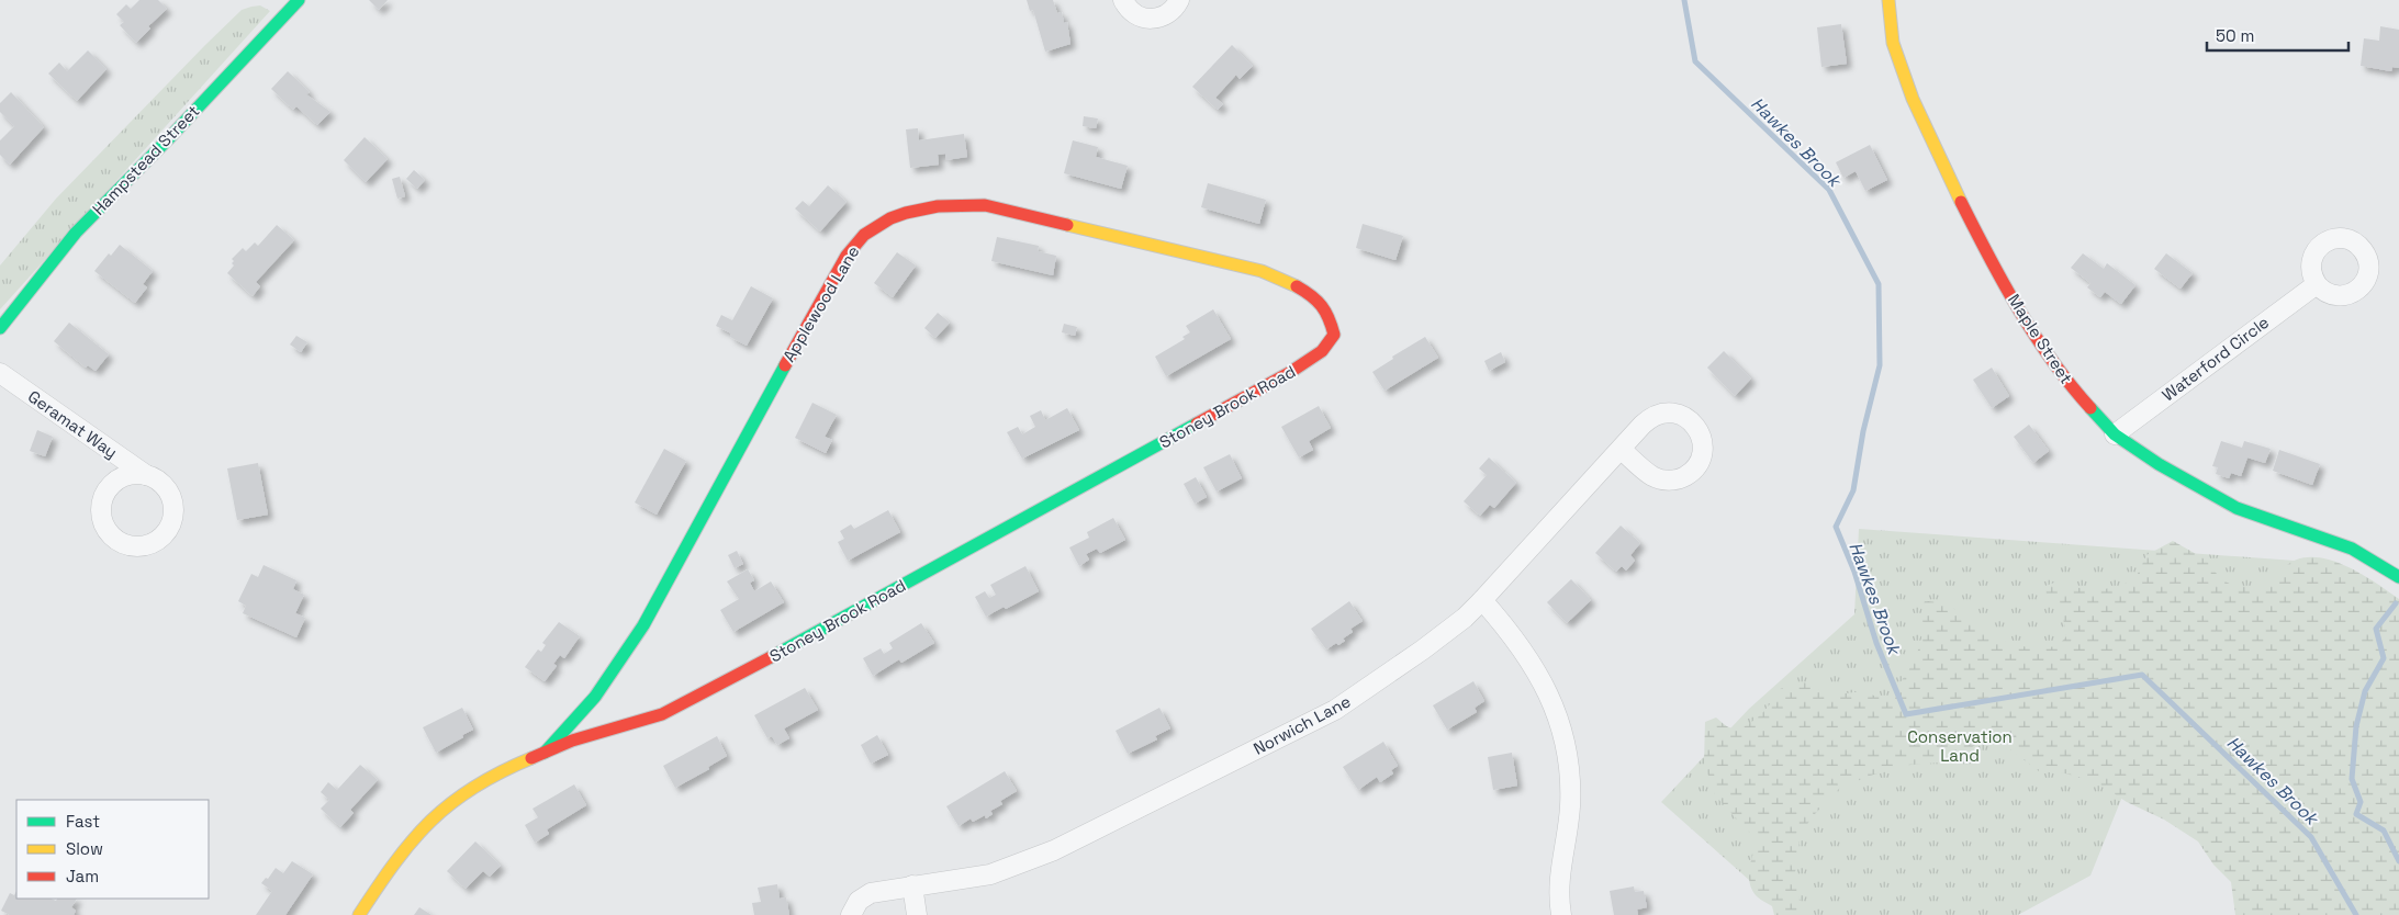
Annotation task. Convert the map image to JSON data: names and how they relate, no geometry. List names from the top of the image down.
{
  "streets": {
    "street": [
      "Hampstead Street",
      "Applewood Lane",
      "Maple Street",
      "Waterford Circle",
      "Stoney Brook Road",
      "Geramat Way",
      "Norwich Lane"
    ]
  },
  "crossings": [
    ["Applewood Lane", "Stoney Brook Road"],
    ["Maple Street", "Waterford Circle"]
  ],
  "water": ["Hawkes Brook"],
  "parks": ["Conservation Land"],
  "legend": ["Fast", "Slow", "Jam"],
  "scale_bar": "50 m"
}
